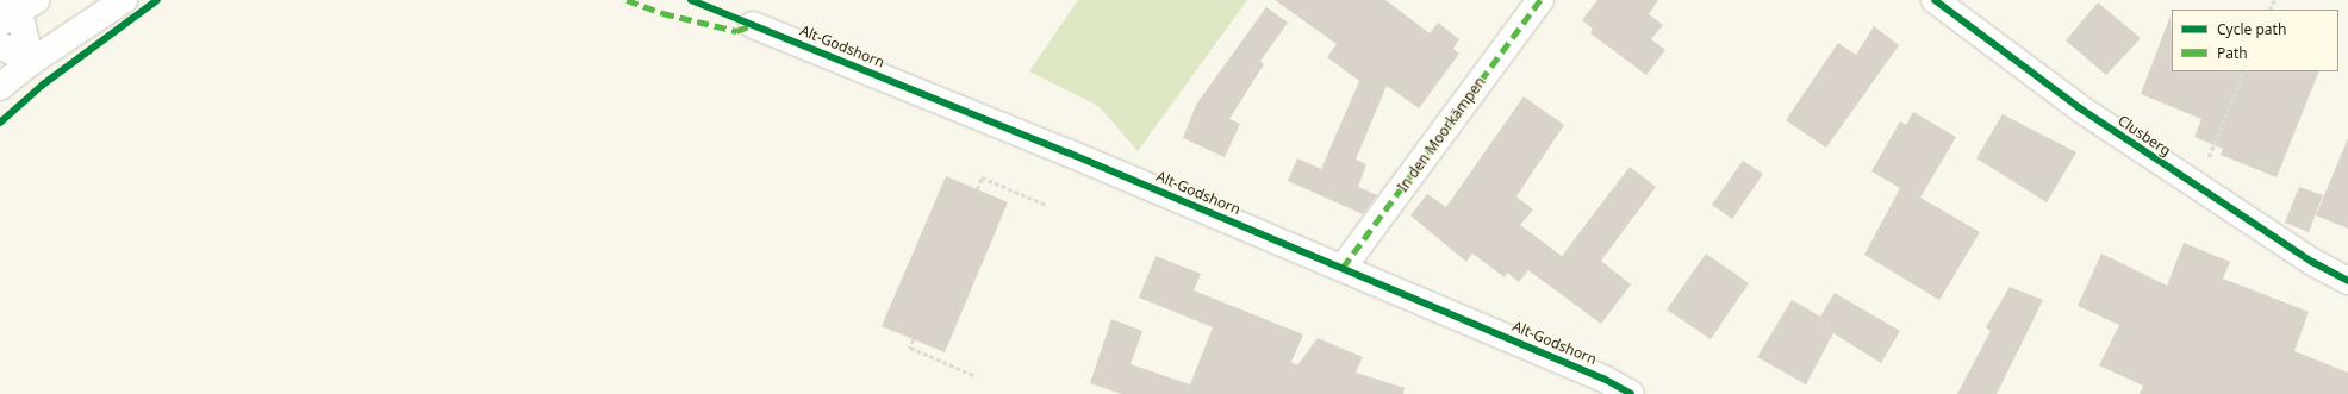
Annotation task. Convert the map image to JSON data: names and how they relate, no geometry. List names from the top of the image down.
{
  "streets": {
    "main road": ["Alt-Godshorn", "In den Moorkämpen", "Clusberg"]
  },
  "crossings": [
    ["Alt-Godshorn", "In den Moorkämpen"]
  ],
  "legend": ["Cycle path", "Path"]
}
